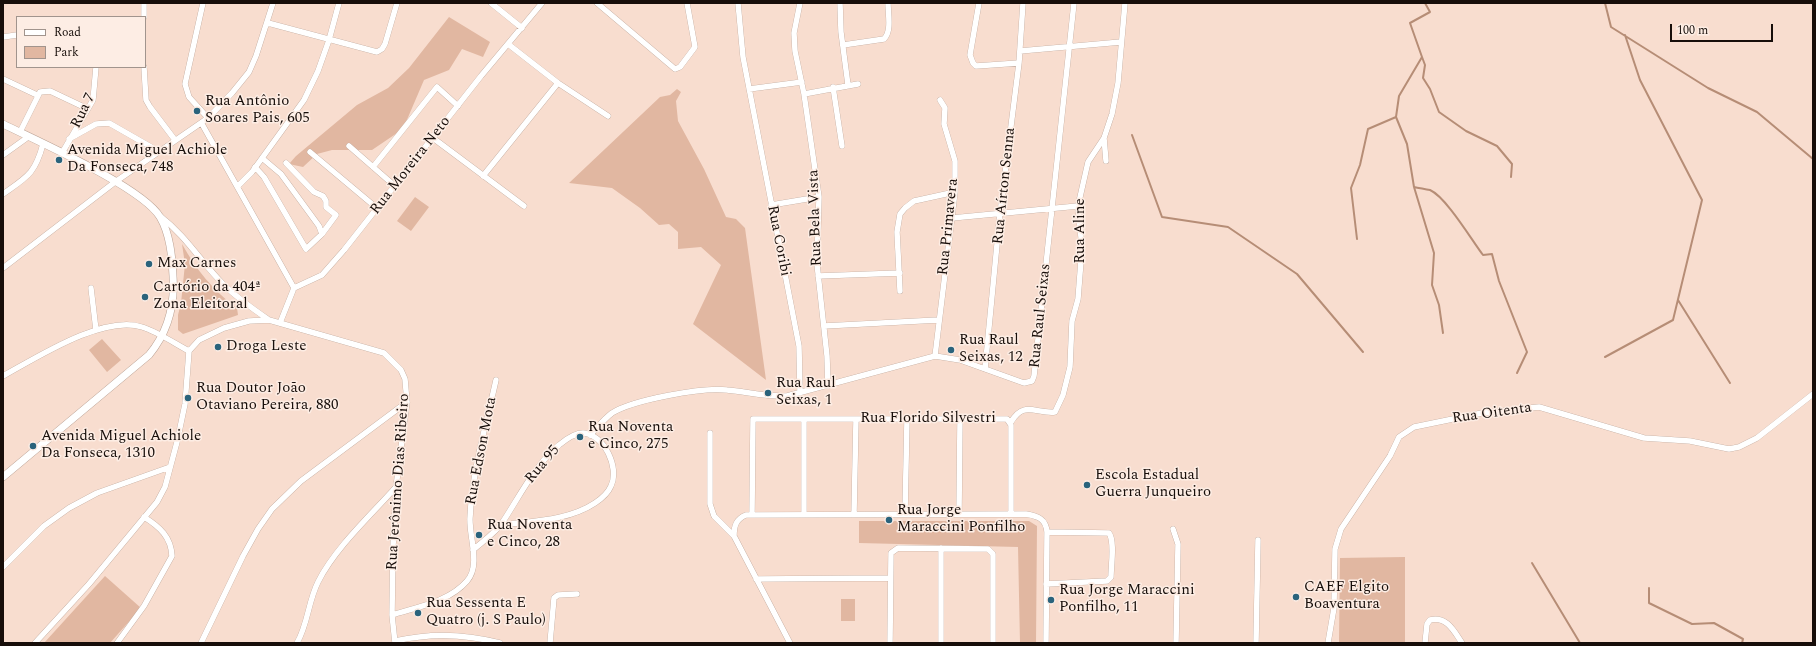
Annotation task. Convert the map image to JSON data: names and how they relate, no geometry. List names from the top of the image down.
{
  "streets": {
    "street": [
      "Rua 7",
      "Rua Moreira Neto",
      "Rua Aírton Senna",
      "Rua Bela Vista",
      "Rua Primavera",
      "Rua Aline",
      "Rua Coribi",
      "Rua Raul Seixas",
      "Rua Oitenta",
      "Rua Florido Silvestri",
      "Rua Edson Mota",
      "Rua 95",
      "Rua Jerônimo Dias Ribeiro"
    ]
  },
  "crossings": [
    ["Rua Aírton Senna", "Rua Raul Seixas"],
    ["Rua Bela Vista", "Rua Raul Seixas"],
    ["Rua Primavera", "Rua Raul Seixas"],
    ["Rua Aline", "Rua Florido Silvestri"],
    ["Rua Coribi", "Rua Raul Seixas"],
    ["Rua Raul Seixas", "Rua 95"],
    ["Rua Edson Mota", "Rua 95"],
    ["Rua Edson Mota", "Rua Jerônimo Dias Ribeiro"]
  ],
  "places": [
    "Rua Antônio Soares Pais, 605",
    "Avenida Miguel Achiole Da Fonseca, 748",
    "Max Carnes",
    "Cartório da 404ª Zona Eleitoral",
    "Droga Leste",
    "Rua Raul Seixas, 12",
    "Rua Raul Seixas, 1",
    "Rua Doutor João Otaviano Pereira, 880",
    "Rua Noventa e Cinco, 275",
    "Avenida Miguel Achiole Da Fonseca, 1310",
    "Escola Estadual Guerra Junqueiro",
    "Rua Jorge Maraccini Ponfilho",
    "Rua Noventa e Cinco, 28",
    "CAEF Elgito Boaventura",
    "Rua Jorge Maraccini Ponfilho, 11",
    "Rua Sessenta E Quatro (j. S Paulo)"
  ],
  "legend": ["Road", "Park"],
  "scale_bar": "100 m"
}
